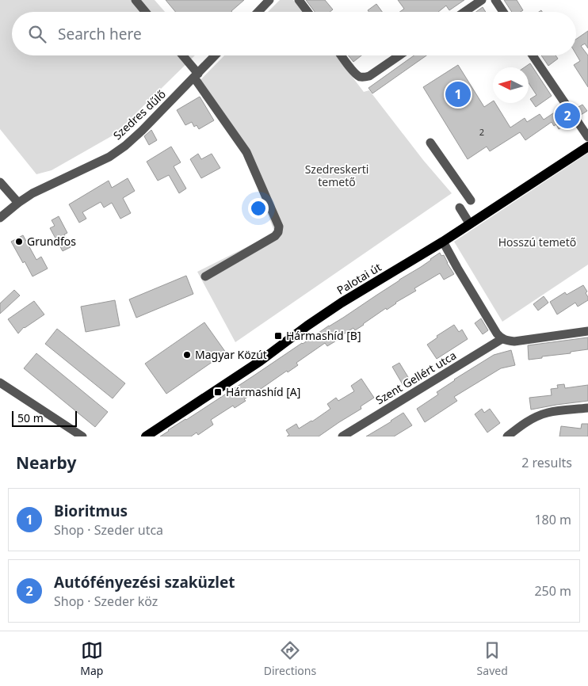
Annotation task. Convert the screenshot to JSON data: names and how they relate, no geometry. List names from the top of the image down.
{
  "streets": {
    "main road": ["Palotai út"],
    "street": ["Szedres dűlő", "Szent Gellért utca"]
  },
  "parks": ["Szedreskerti temető", "Hosszú temető"],
  "places": {
    "other": ["Grundfos", "Magyar Közút"],
    "transit": ["Hármashíd [B]", "Hármashíd [A]"]
  },
  "house_numbers": ["2"],
  "scale_bar": "50 m",
  "north": "left",
  "page": {
    "search": "Search here",
    "pins": ["1", "2"],
    "scale": "50 m",
    "heading": ["Nearby", "2 results"],
    "list": [
      {
        "mark": "1",
        "name": "Bioritmus",
        "note": "Shop · Szeder utca",
        "value": "180 m"
      },
      {
        "mark": "2",
        "name": "Autófényezési szaküzlet",
        "note": "Shop · Szeder köz",
        "value": "250 m"
      }
    ],
    "nav": ["Map", "Directions", "Saved"]
  }
}
